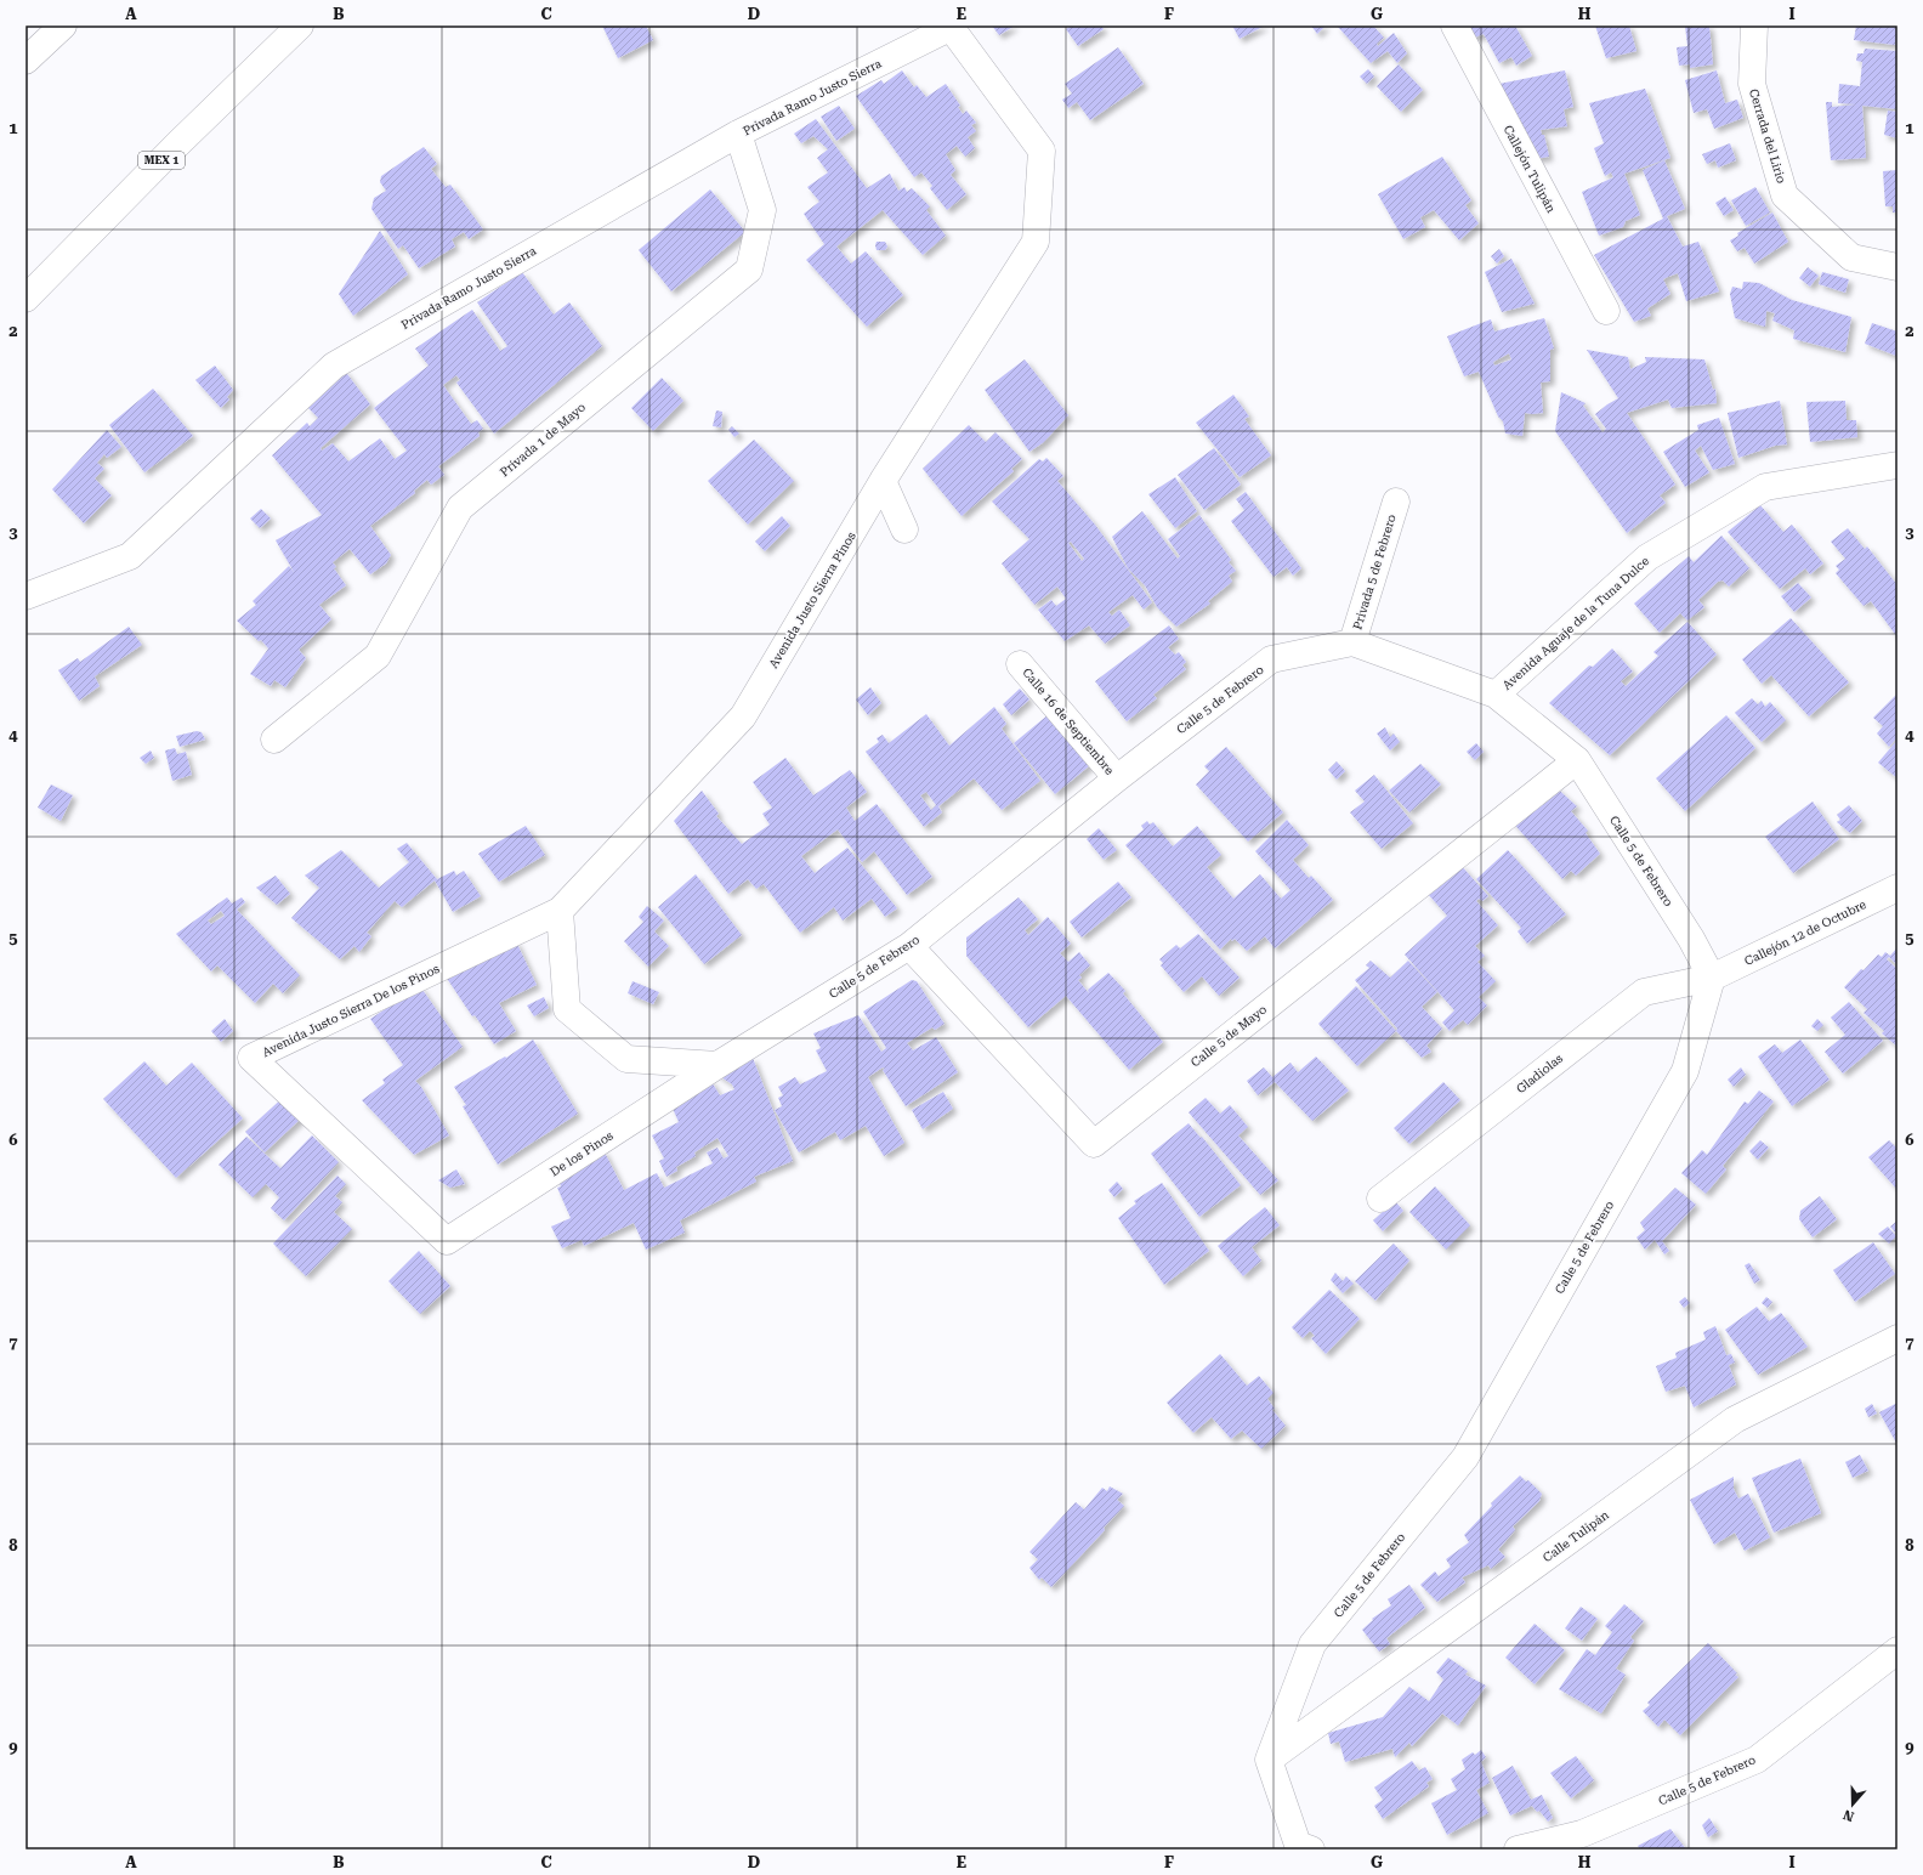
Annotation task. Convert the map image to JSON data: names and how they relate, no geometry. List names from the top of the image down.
{
  "streets": {
    "street": [
      "Privada Ramo Justo Sierra",
      "Cerrada del Lirio",
      "MEX 1",
      "Callejón Tulipán",
      "Privada 1 de Mayo",
      "Privada 5 de Febrero",
      "Avenida Justo Sierra Pinos",
      "Avenida Aguaje de la Tuna Dulce",
      "Calle 5 de Febrero",
      "Calle 16 de Septiembre",
      "Callejón 12 de Octubre",
      "Avenida Justo Sierra De los Pinos",
      "Calle 5 de Mayo",
      "Gladiolas",
      "De los Pinos",
      "Calle Tulipán"
    ]
  },
  "crossings": [
    ["Privada Ramo Justo Sierra", "Privada 1 de Mayo"],
    ["Privada Ramo Justo Sierra", "Avenida Justo Sierra Pinos"],
    ["Privada 5 de Febrero", "Calle 5 de Febrero"],
    ["Avenida Justo Sierra Pinos", "Avenida Justo Sierra De los Pinos"],
    ["Avenida Aguaje de la Tuna Dulce", "Calle 5 de Febrero"],
    ["Calle 5 de Febrero", "Calle 16 de Septiembre"],
    ["Calle 5 de Febrero", "Callejón 12 de Octubre"],
    ["Calle 5 de Febrero", "Calle 5 de Mayo"],
    ["Calle 5 de Febrero", "Gladiolas"],
    ["Calle 5 de Febrero", "De los Pinos"],
    ["Calle 5 de Febrero", "Calle Tulipán"],
    ["Callejón 12 de Octubre", "Gladiolas"],
    ["Avenida Justo Sierra De los Pinos", "De los Pinos"]
  ],
  "north": "bottom",
  "grid": {
    "columns": [
      "A",
      "B",
      "C",
      "D",
      "E",
      "F",
      "G",
      "H",
      "I"
    ],
    "rows": [
      "1",
      "2",
      "3",
      "4",
      "5",
      "6",
      "7",
      "8",
      "9"
    ]
  }
}
